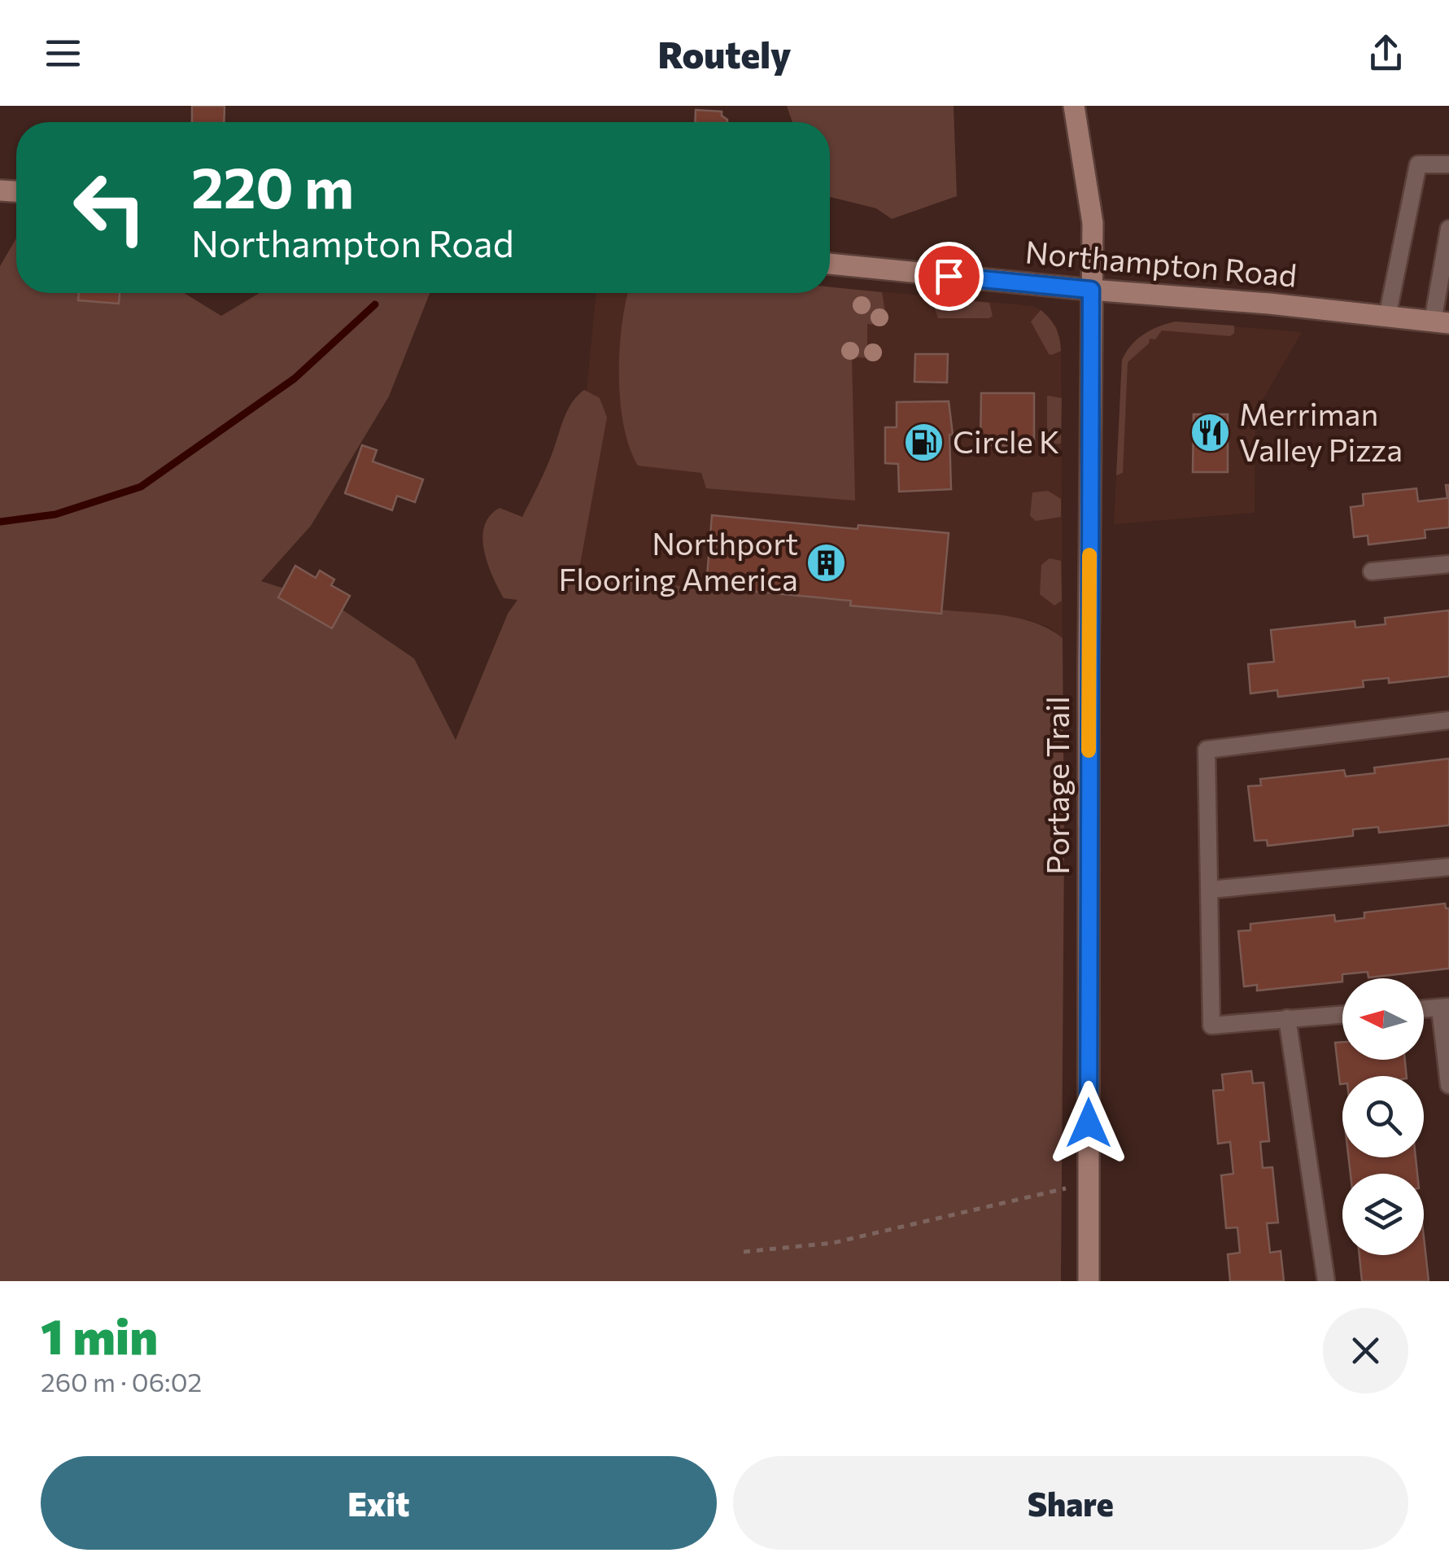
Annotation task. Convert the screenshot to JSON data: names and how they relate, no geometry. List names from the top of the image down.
{
  "streets": {
    "main road": ["Northampton Road", "Portage Trail"]
  },
  "crossings": [
    ["Northampton Road", "Portage Trail"]
  ],
  "places": {
    "restaurant": ["Merriman Valley Pizza"],
    "fuel station": ["Circle K"],
    "building": ["Northport Flooring America"]
  },
  "north": "left",
  "page": {
    "header": "Routely",
    "turn": ["220 m", "Northampton Road"],
    "heading": ["1 min", "260 m · 06:02"],
    "buttons": ["Exit", "Share"]
  }
}
